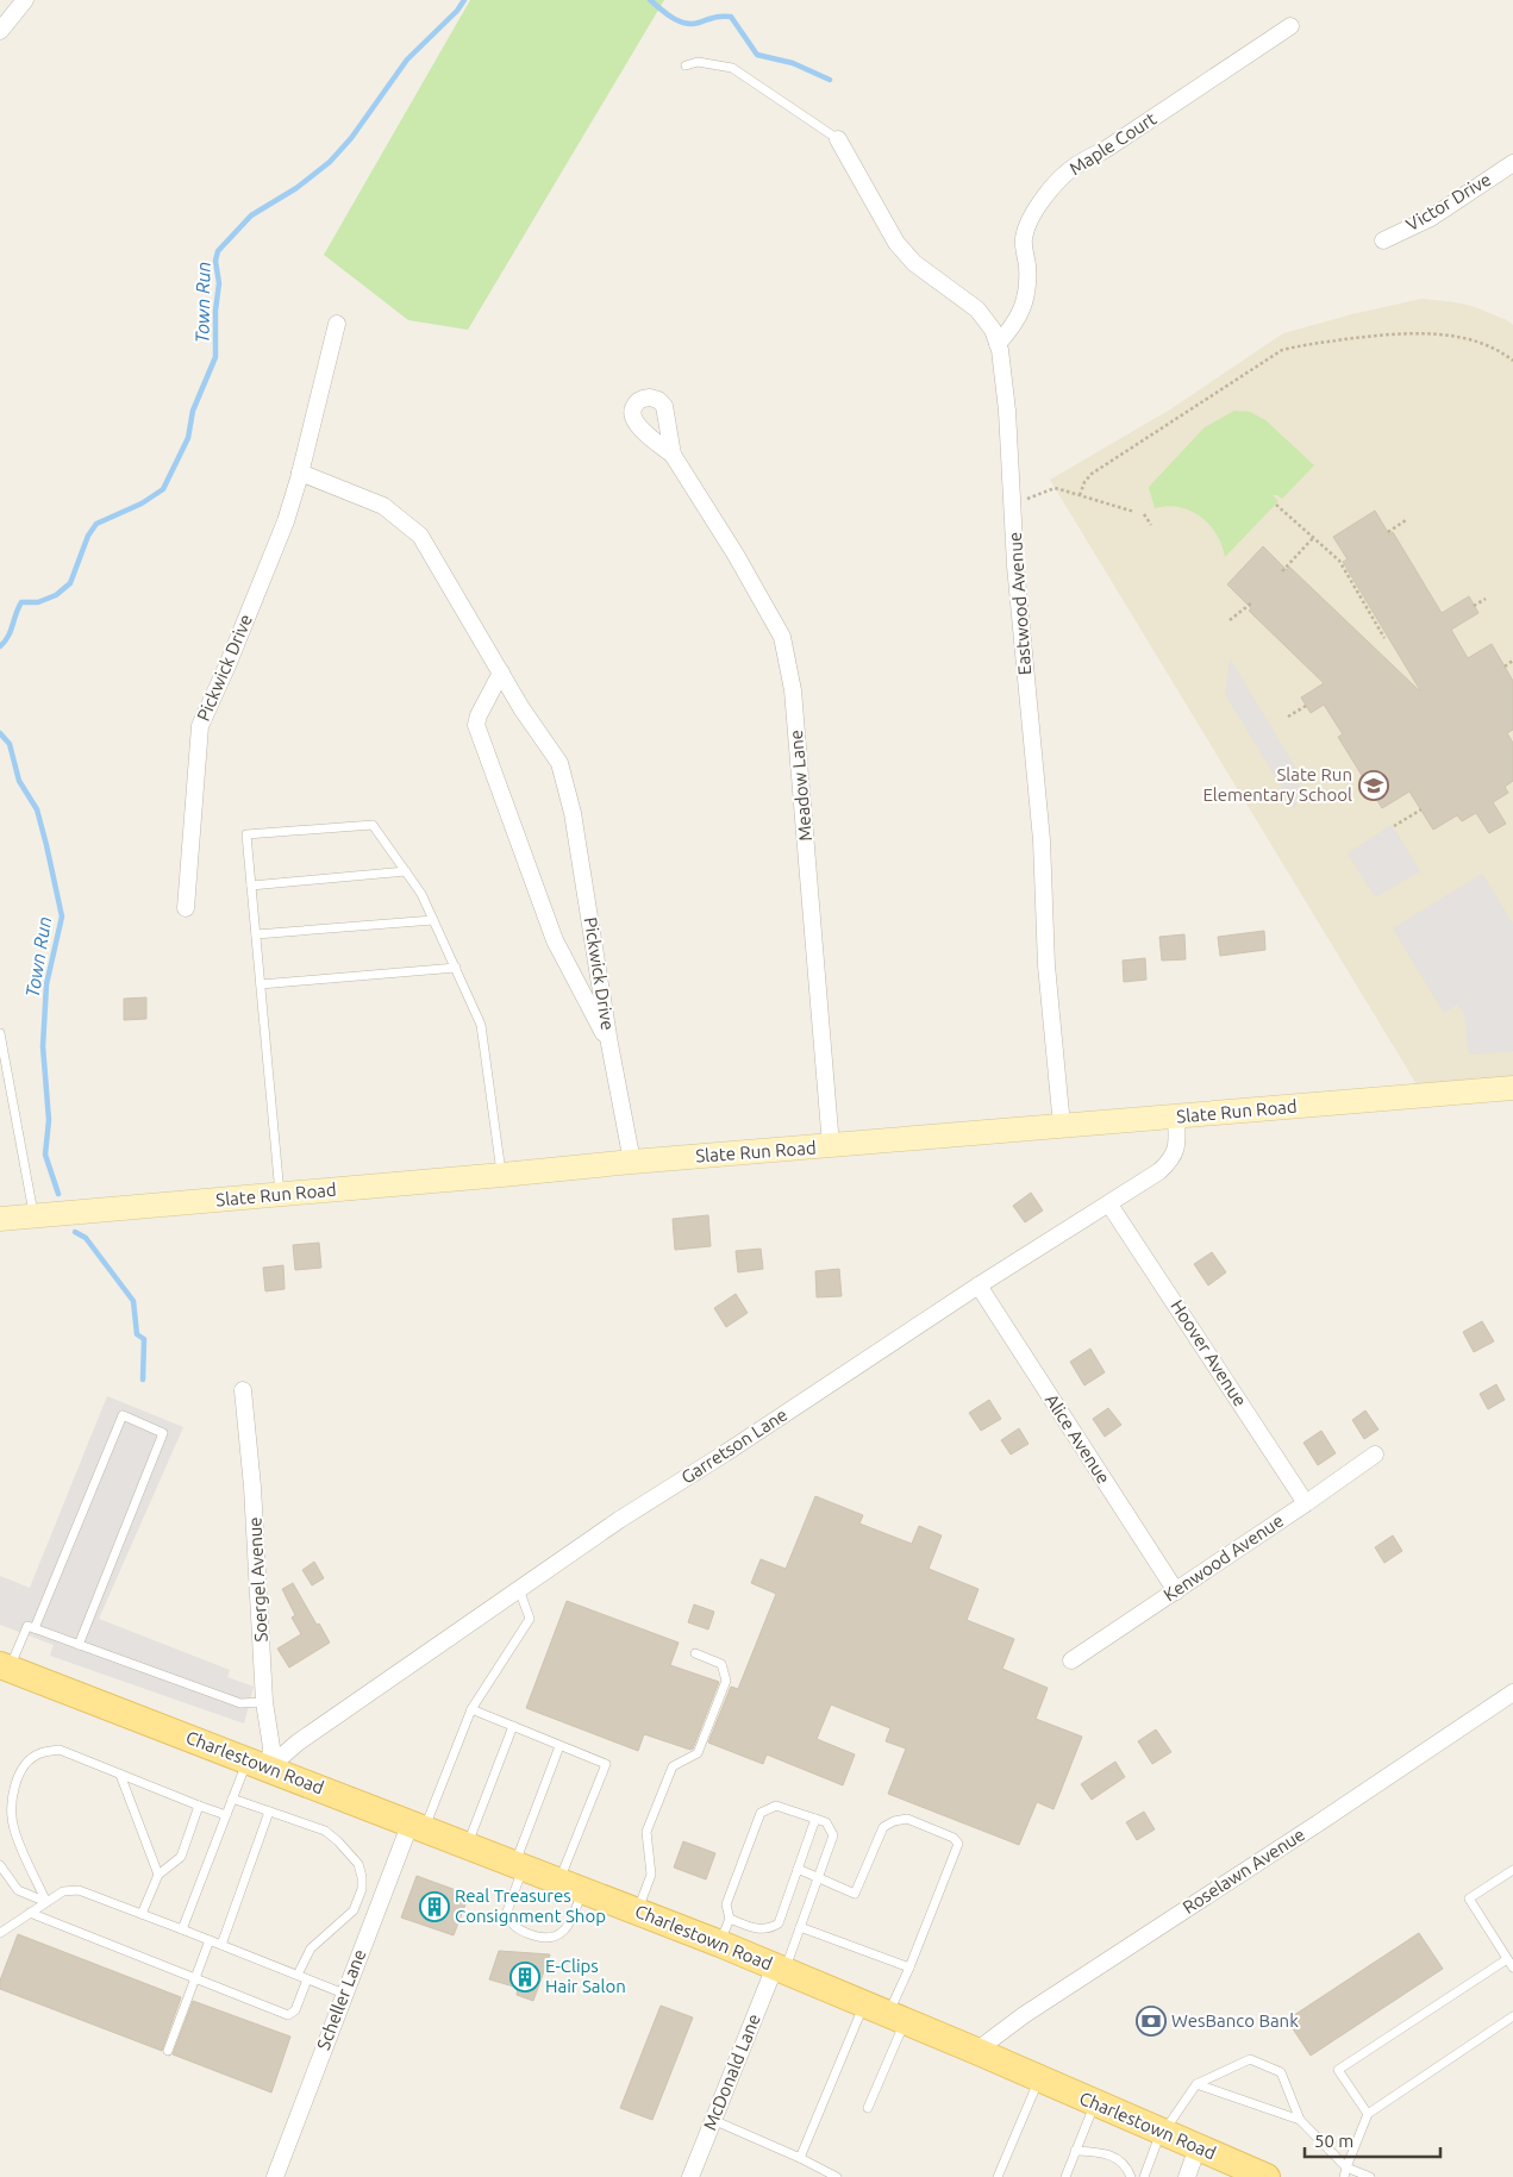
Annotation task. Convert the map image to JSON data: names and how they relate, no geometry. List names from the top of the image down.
{
  "streets": {
    "main road": ["Charlestown Road"],
    "street": [
      "Maple Court",
      "Victor Drive",
      "Eastwood Avenue",
      "Pickwick Drive",
      "Meadow Lane",
      "Slate Run Road",
      "Hoover Avenue",
      "Alice Avenue",
      "Garretson Lane",
      "Kenwood Avenue",
      "Soergel Avenue",
      "Roselawn Avenue",
      "Scheller Lane",
      "McDonald Lane"
    ]
  },
  "crossings": [
    ["Maple Court", "Eastwood Avenue"],
    ["Eastwood Avenue", "Slate Run Road"],
    ["Pickwick Drive", "Slate Run Road"],
    ["Meadow Lane", "Slate Run Road"],
    ["Slate Run Road", "Garretson Lane"],
    ["Hoover Avenue", "Garretson Lane"],
    ["Hoover Avenue", "Kenwood Avenue"],
    ["Alice Avenue", "Garretson Lane"],
    ["Alice Avenue", "Kenwood Avenue"],
    ["Garretson Lane", "Soergel Avenue"],
    ["Garretson Lane", "Charlestown Road"],
    ["Soergel Avenue", "Charlestown Road"],
    ["Charlestown Road", "Roselawn Avenue"],
    ["Charlestown Road", "Scheller Lane"],
    ["Charlestown Road", "McDonald Lane"]
  ],
  "water": ["Town Run"],
  "places": {
    "school or university": ["Slate Run Elementary School"],
    "building": ["Real Treasures Consignment Shop", "E-Clips Hair Salon"],
    "bank": ["WesBanco Bank"]
  },
  "scale_bar": "50 m"
}
